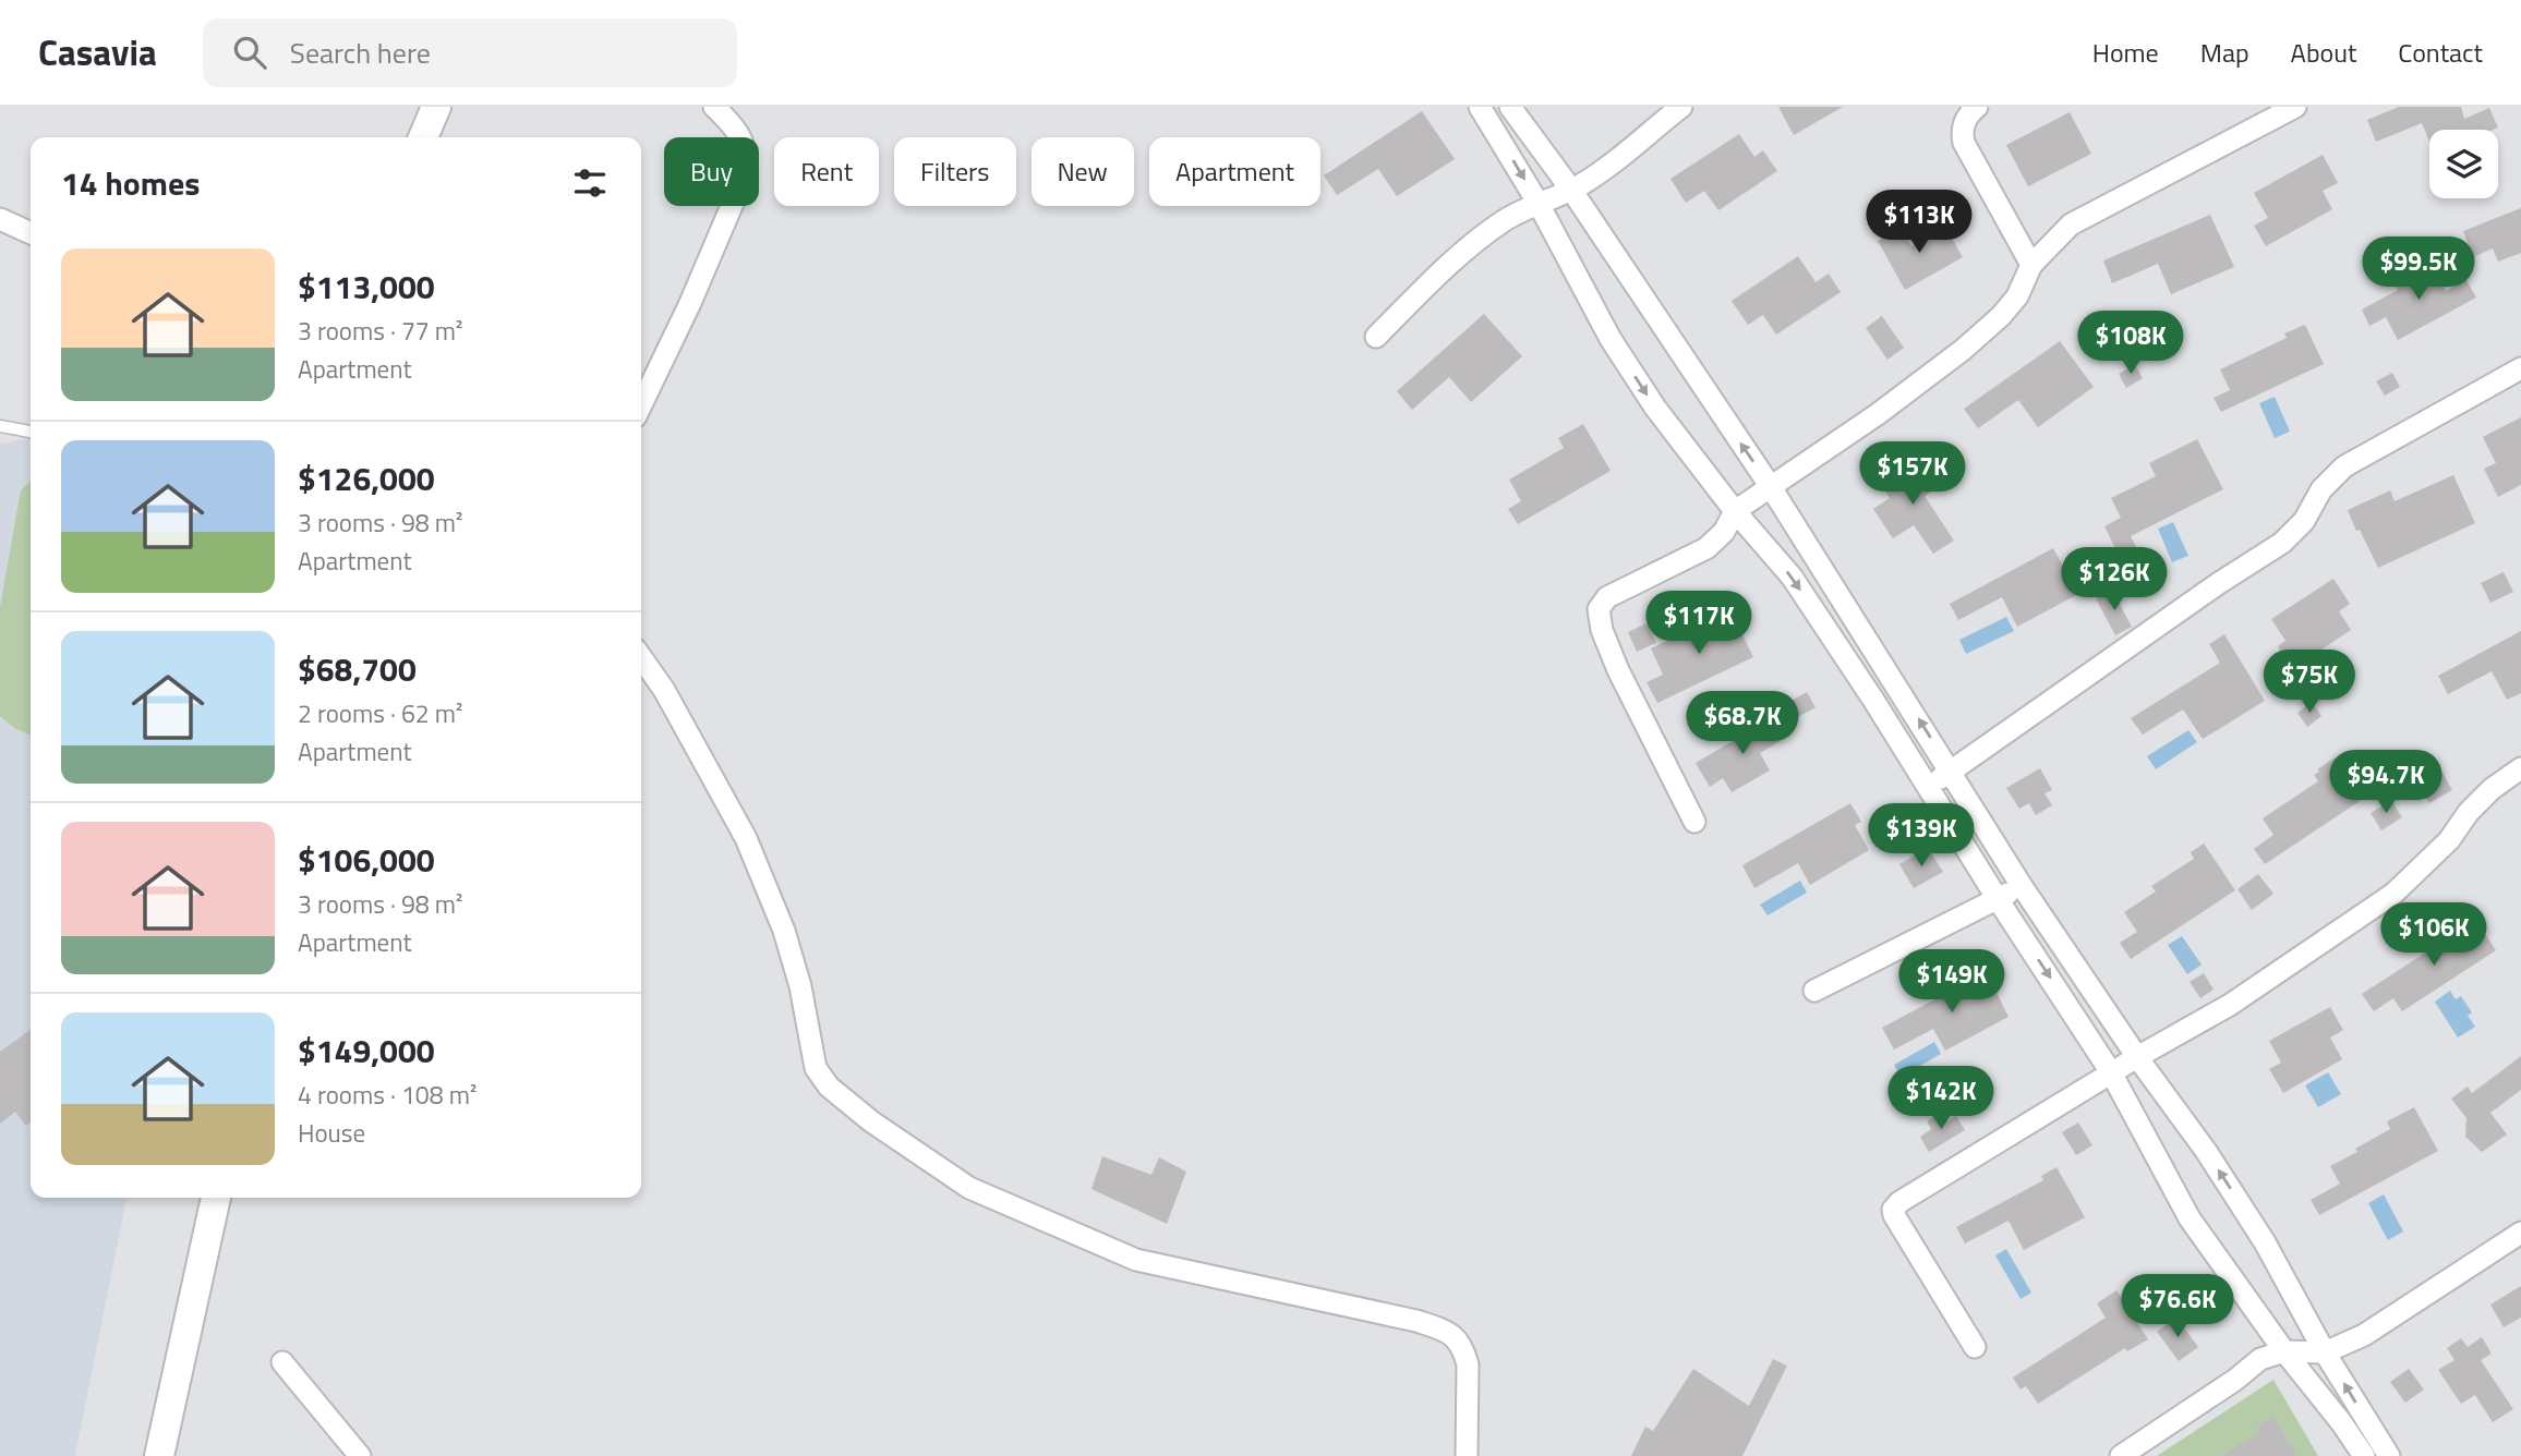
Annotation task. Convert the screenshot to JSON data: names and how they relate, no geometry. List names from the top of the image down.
{
  "page": {
    "header": "Casavia",
    "search": "Search here",
    "nav": [
      "Home",
      "Map",
      "About",
      "Contact"
    ],
    "chip": [
      "Buy",
      "Rent",
      "Filters",
      "New",
      "Apartment"
    ],
    "heading": "14 homes",
    "price": [
      "$113K",
      "$99.5K",
      "$108K",
      "$157K",
      "$126K",
      "$117K",
      "$75K",
      "$68.7K",
      "$94.7K",
      "$139K",
      "$106K",
      "$149K",
      "$142K",
      "$76.6K"
    ],
    "list": [
      {
        "name": "$113,000",
        "note": "3 rooms · 77 m² · Apartment"
      },
      {
        "name": "$126,000",
        "note": "3 rooms · 98 m² · Apartment"
      },
      {
        "name": "$68,700",
        "note": "2 rooms · 62 m² · Apartment"
      },
      {
        "name": "$106,000",
        "note": "3 rooms · 98 m² · Apartment"
      },
      {
        "name": "$149,000",
        "note": "4 rooms · 108 m² · House"
      }
    ]
  }
}
